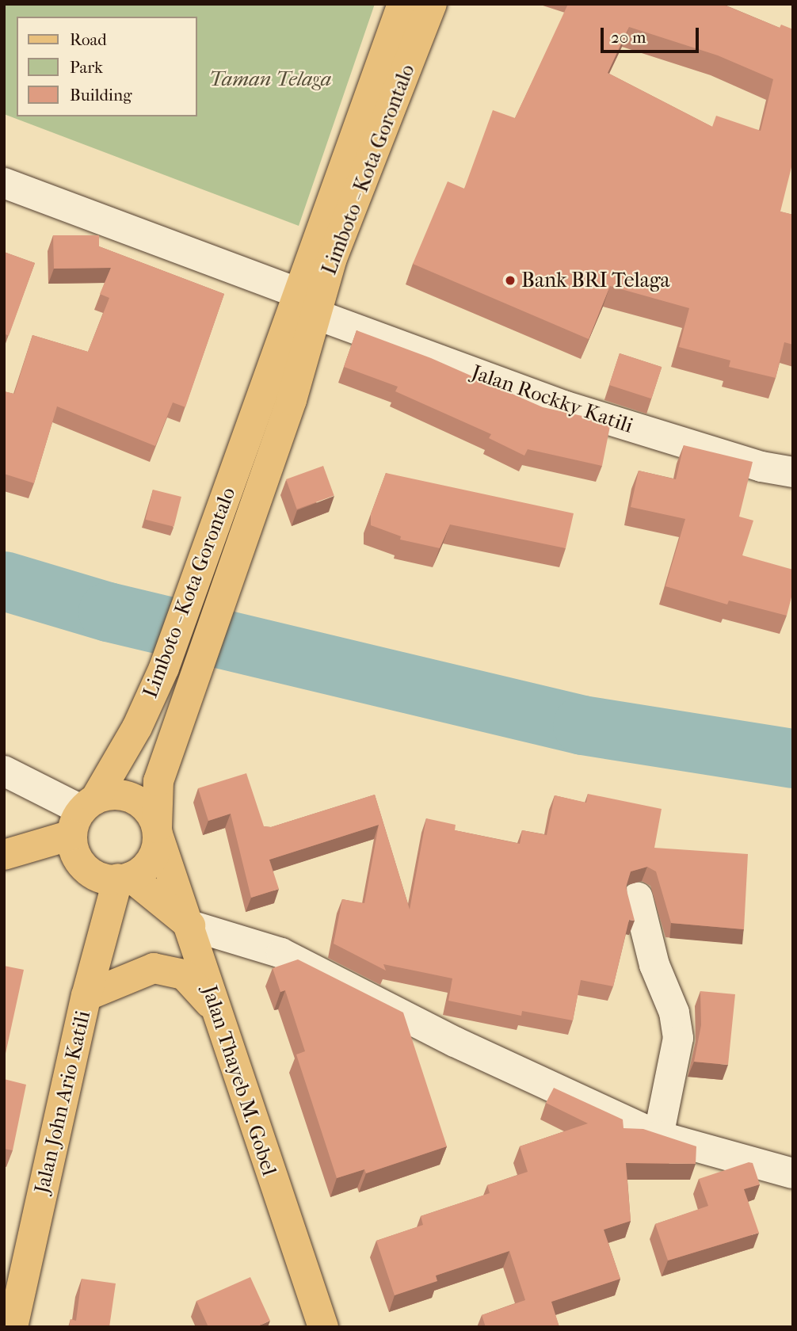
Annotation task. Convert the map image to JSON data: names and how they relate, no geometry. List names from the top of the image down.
{
  "streets": {
    "main road": ["Limboto - Kota Gorontalo", "Jalan Thayeb M. Gobel", "Jalan John Ario Katili"],
    "street": ["Jalan Rockky Katili"]
  },
  "crossings": [
    ["Limboto - Kota Gorontalo", "Jalan Rockky Katili"],
    ["Limboto - Kota Gorontalo", "Jalan Thayeb M. Gobel"],
    ["Limboto - Kota Gorontalo", "Jalan John Ario Katili"],
    ["Jalan Thayeb M. Gobel", "Jalan John Ario Katili"]
  ],
  "parks": ["Taman Telaga"],
  "places": ["Bank BRI Telaga"],
  "legend": ["Road", "Park", "Building"],
  "scale_bar": "20 m"
}
